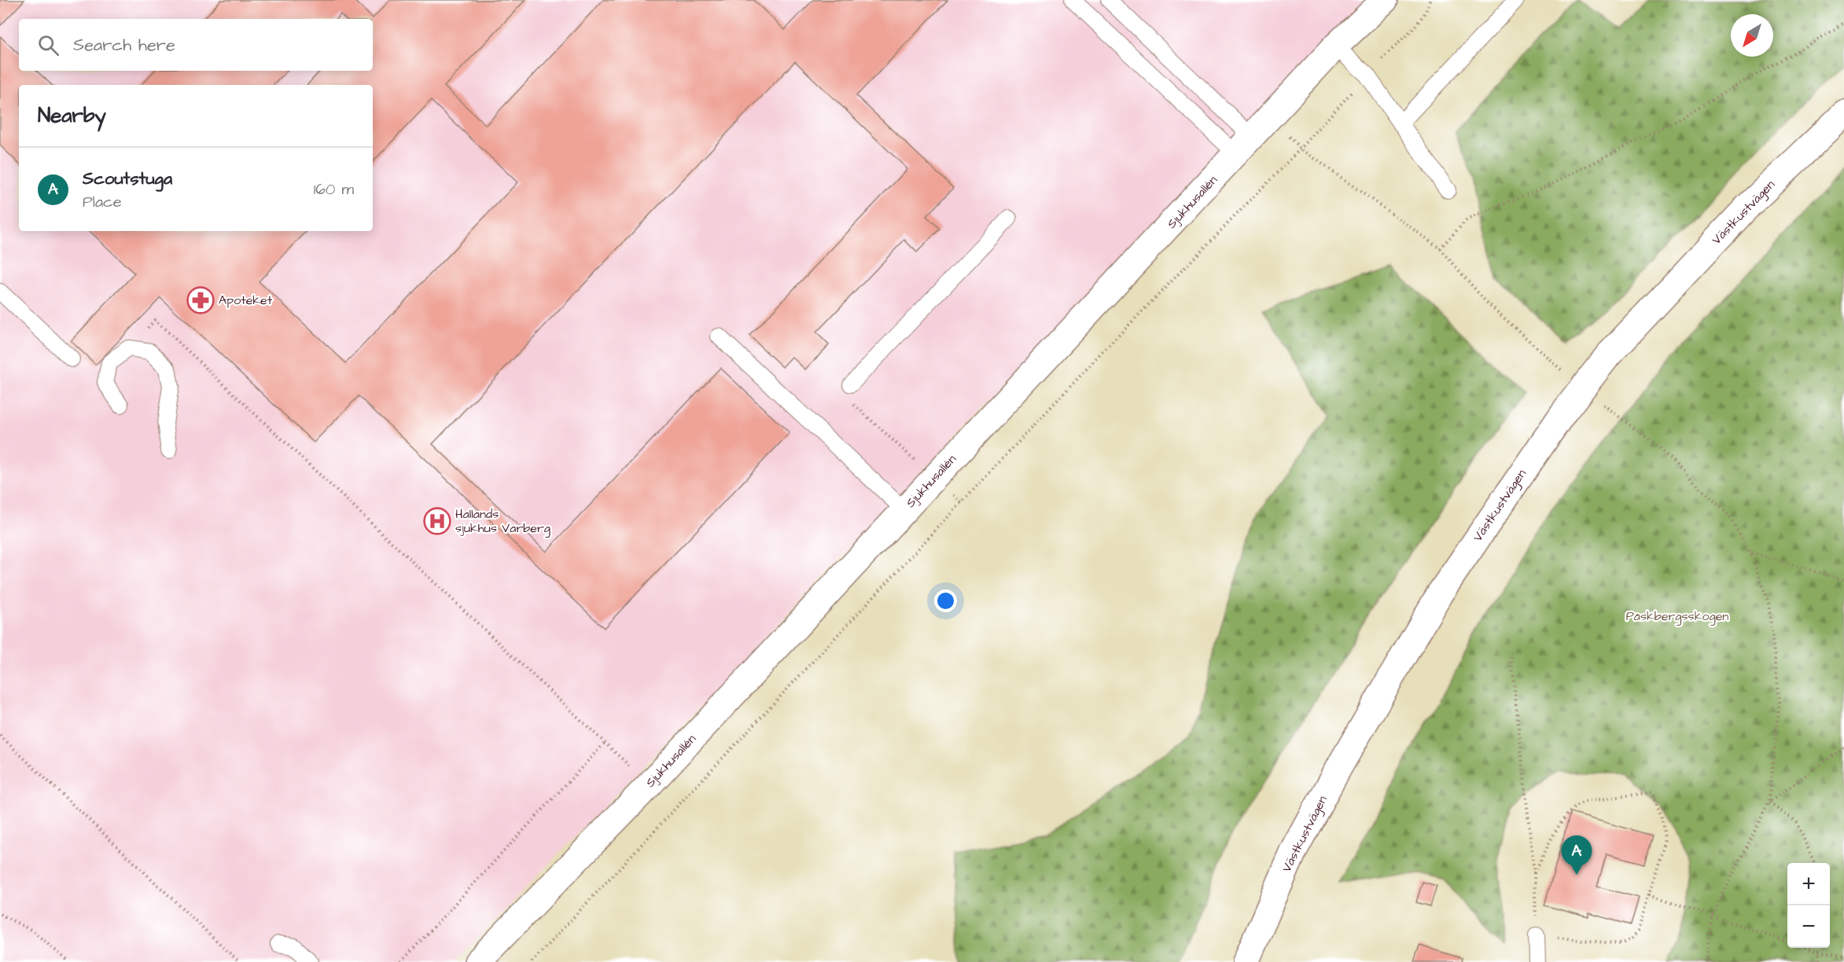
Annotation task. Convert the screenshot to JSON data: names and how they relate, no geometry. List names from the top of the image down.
{
  "streets": {
    "street": ["Sjukhusallén", "Västkustvägen"]
  },
  "parks": ["Påskbergsskogen"],
  "places": {
    "pharmacy": ["Apoteket"],
    "hospital": ["Hallands sjukhus Varberg"]
  },
  "north": "bottom left",
  "page": {
    "search": "Search here",
    "heading": "Nearby",
    "list": [
      {
        "mark": "A",
        "name": "Scoutstuga",
        "note": "Place",
        "value": "160 m"
      }
    ],
    "pins": "A",
    "map_buttons": ["+", "−"]
  }
}
